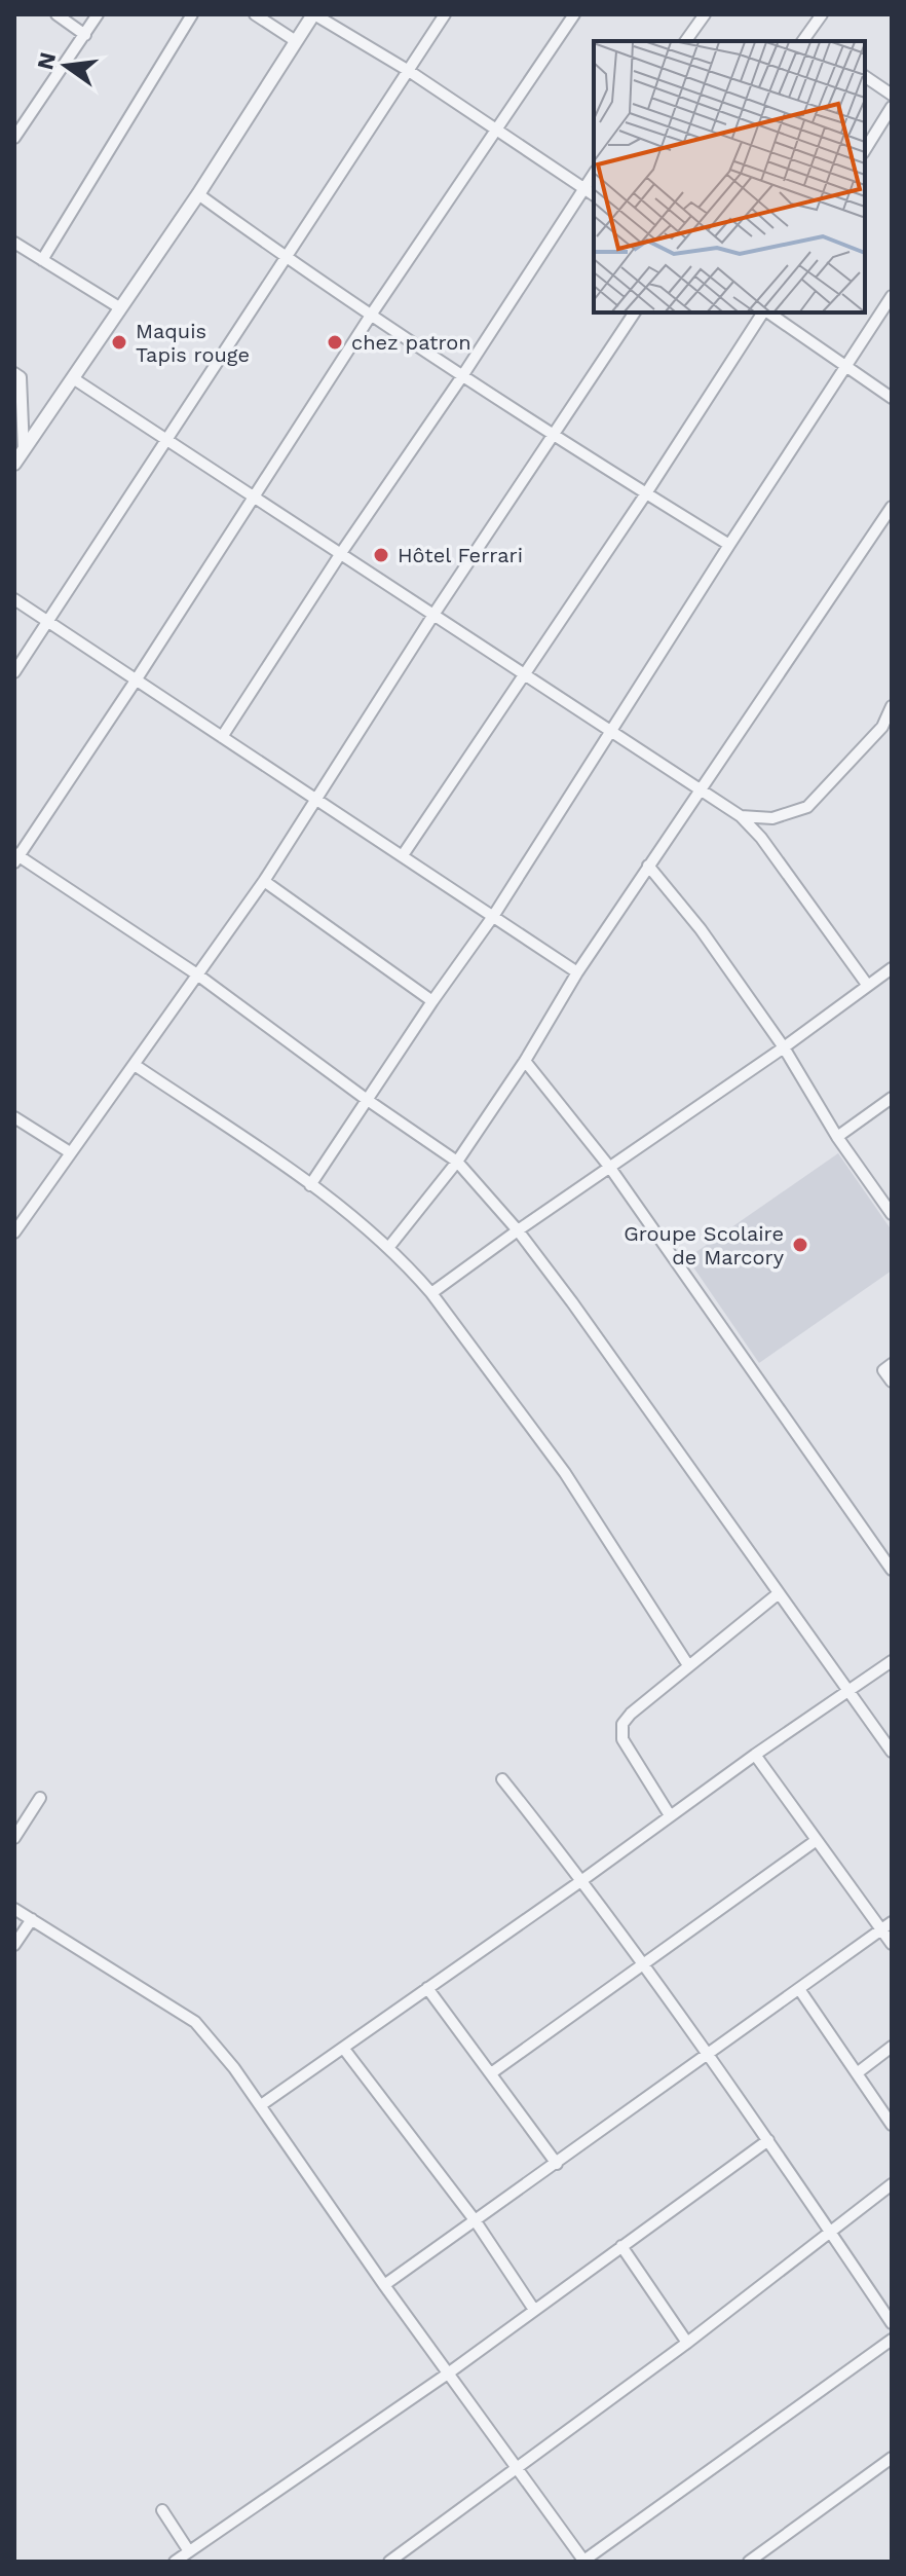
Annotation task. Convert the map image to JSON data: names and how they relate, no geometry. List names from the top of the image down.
{
  "places": [
    "Maquis Tapis rouge",
    "chez patron",
    "Hôtel Ferrari",
    "Groupe Scolaire de Marcory"
  ],
  "north": "left"
}
